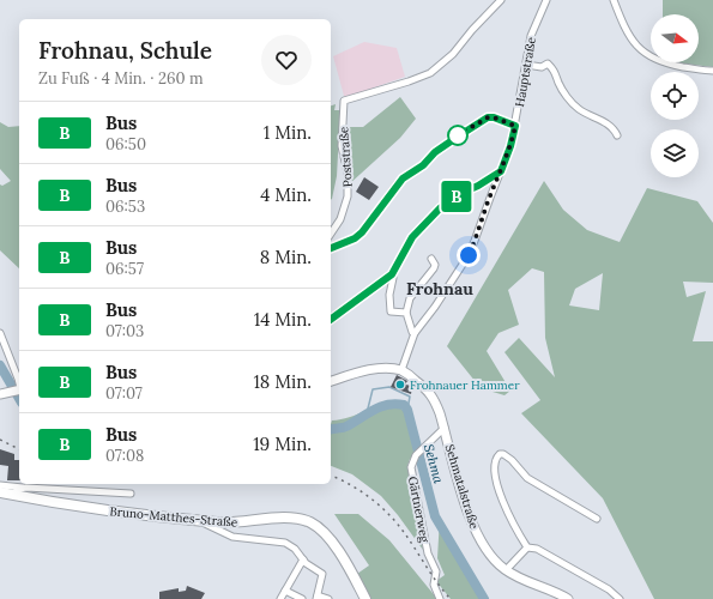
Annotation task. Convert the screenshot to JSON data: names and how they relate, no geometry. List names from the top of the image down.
{
  "streets": {
    "main road": ["Sehmatalstraße", "Bruno-Matthes-Straße"],
    "street": ["Hauptstraße", "Poststraße", "Gärtnerweg"]
  },
  "crossings": [
    ["Hauptstraße", "Sehmatalstraße"],
    ["Sehmatalstraße", "Gärtnerweg"]
  ],
  "districts": ["Frohnau"],
  "water": ["Sehma"],
  "places": ["Frohnauer Hammer"],
  "lines": ["bus line B"],
  "north": "right",
  "page": {
    "on_map": "B",
    "heading": ["Frohnau, Schule", "Zu Fuß · 4 Min. · 260 m"],
    "list": [
      {
        "mark": "B",
        "name": "Bus",
        "note": "06:50",
        "value": "1 Min."
      },
      {
        "mark": "B",
        "name": "Bus",
        "note": "06:53",
        "value": "4 Min."
      },
      {
        "mark": "B",
        "name": "Bus",
        "note": "06:57",
        "value": "8 Min."
      },
      {
        "mark": "B",
        "name": "Bus",
        "note": "07:03",
        "value": "14 Min."
      },
      {
        "mark": "B",
        "name": "Bus",
        "note": "07:07",
        "value": "18 Min."
      },
      {
        "mark": "B",
        "name": "Bus",
        "note": "07:08",
        "value": "19 Min."
      }
    ]
  }
}
